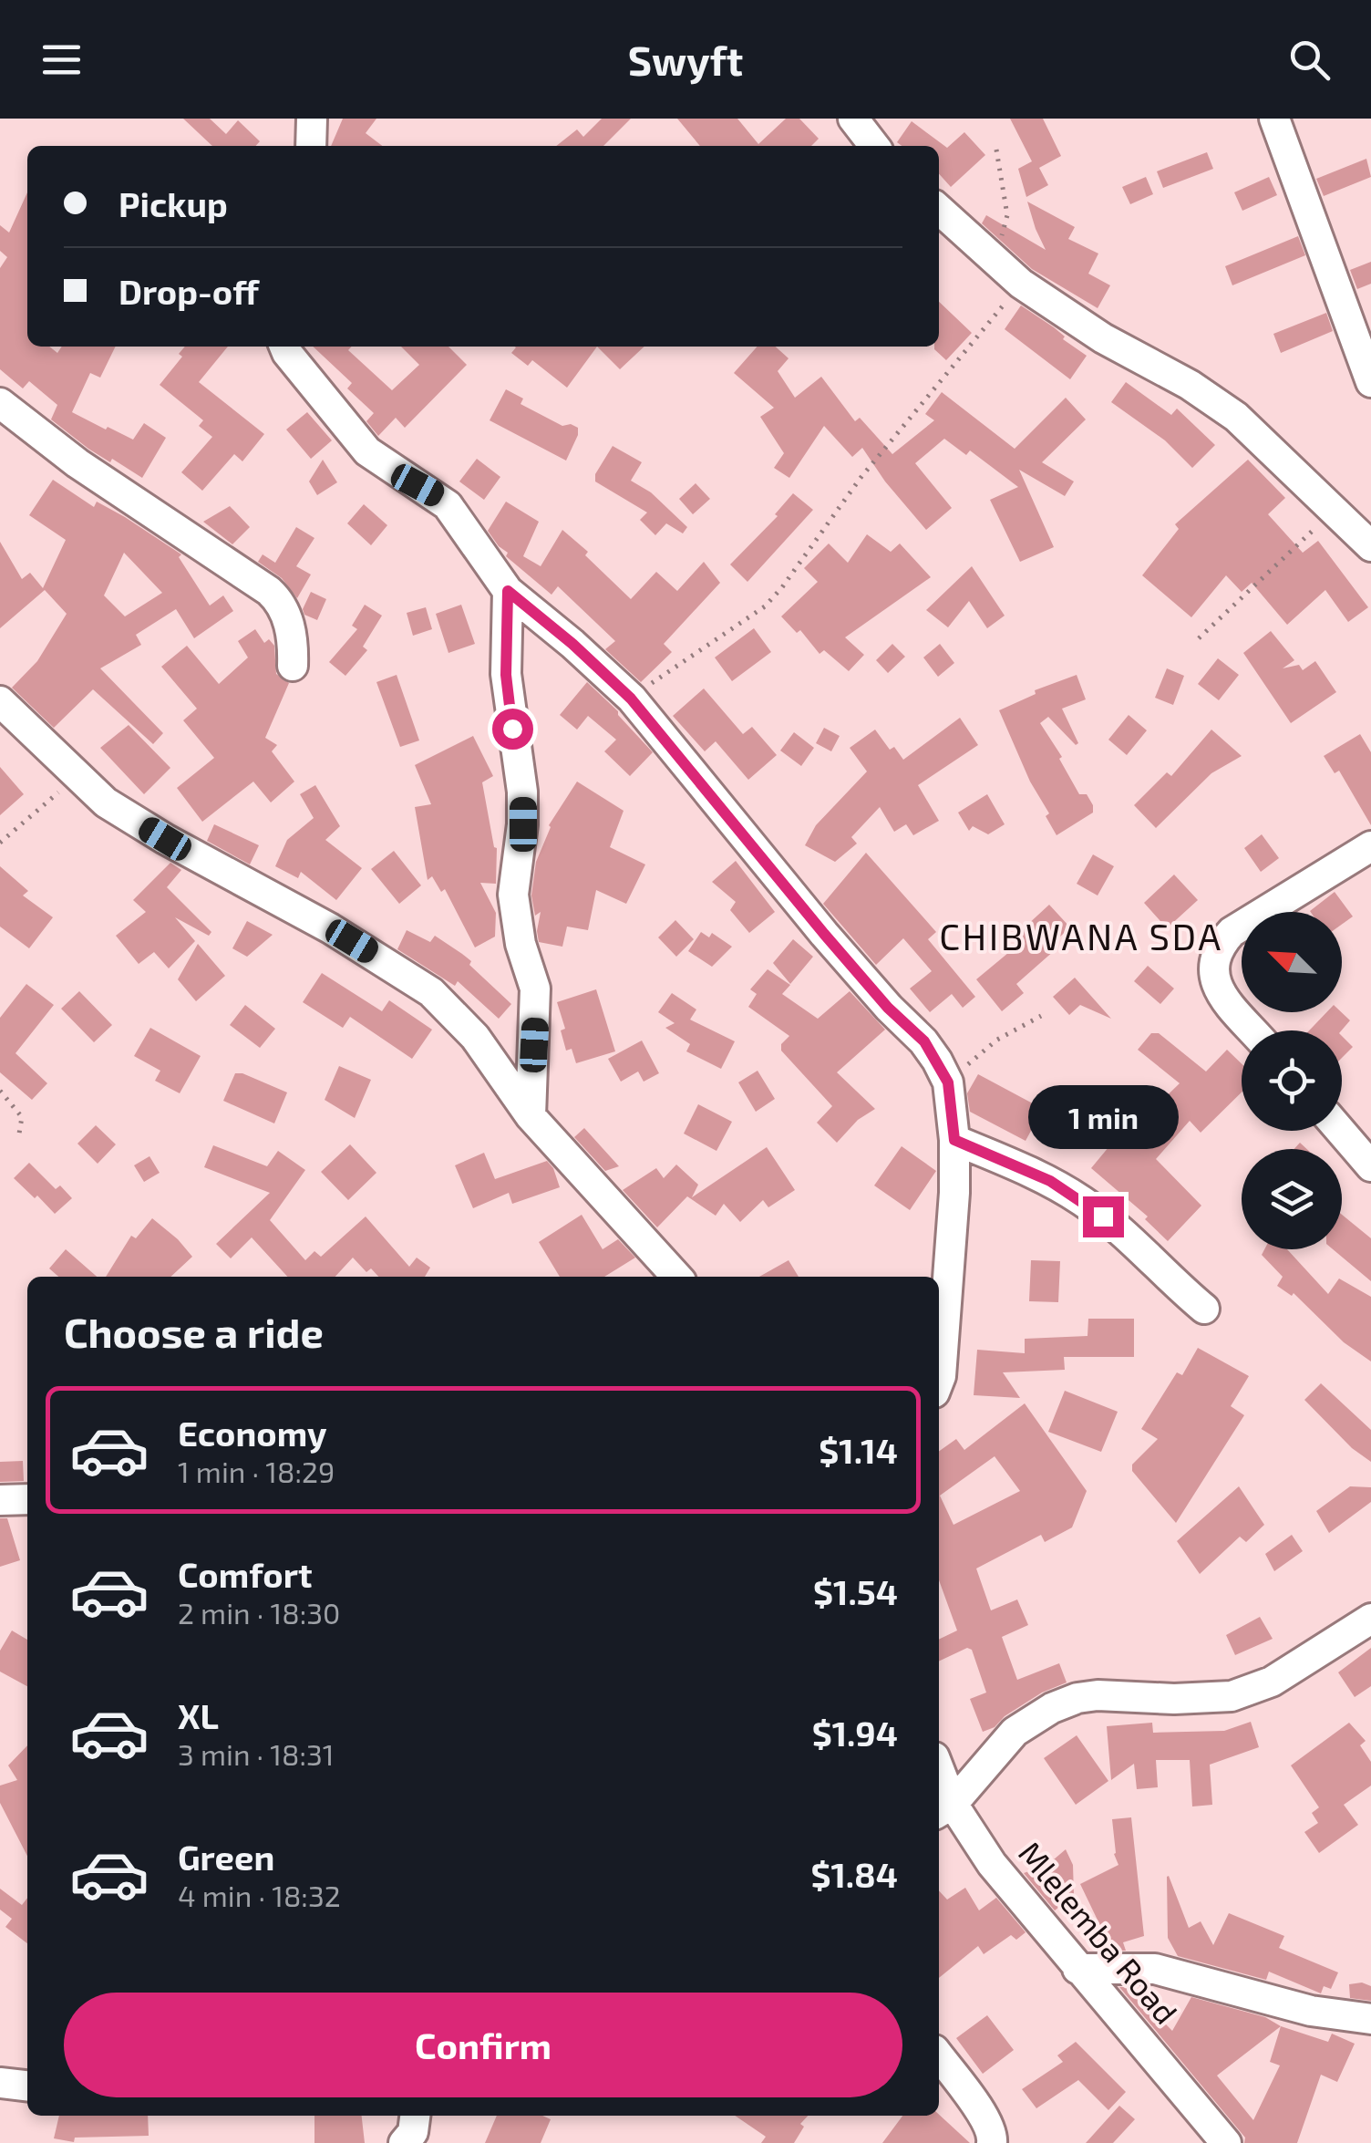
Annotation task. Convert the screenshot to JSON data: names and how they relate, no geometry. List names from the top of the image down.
{
  "streets": {
    "street": ["Mlelemba Road"]
  },
  "districts": ["CHIBWANA SDA"],
  "north": "top left",
  "page": {
    "header": "Swyft",
    "banner": ["Pickup", "Drop-off"],
    "bubble": "1 min",
    "heading": "Choose a ride",
    "list": [
      {
        "name": "Economy",
        "note": "1 min · 18:29",
        "value": "$1.14"
      },
      {
        "name": "Comfort",
        "note": "2 min · 18:30",
        "value": "$1.54"
      },
      {
        "name": "XL",
        "note": "3 min · 18:31",
        "value": "$1.94"
      },
      {
        "name": "Green",
        "note": "4 min · 18:32",
        "value": "$1.84"
      }
    ],
    "buttons": "Confirm"
  }
}
